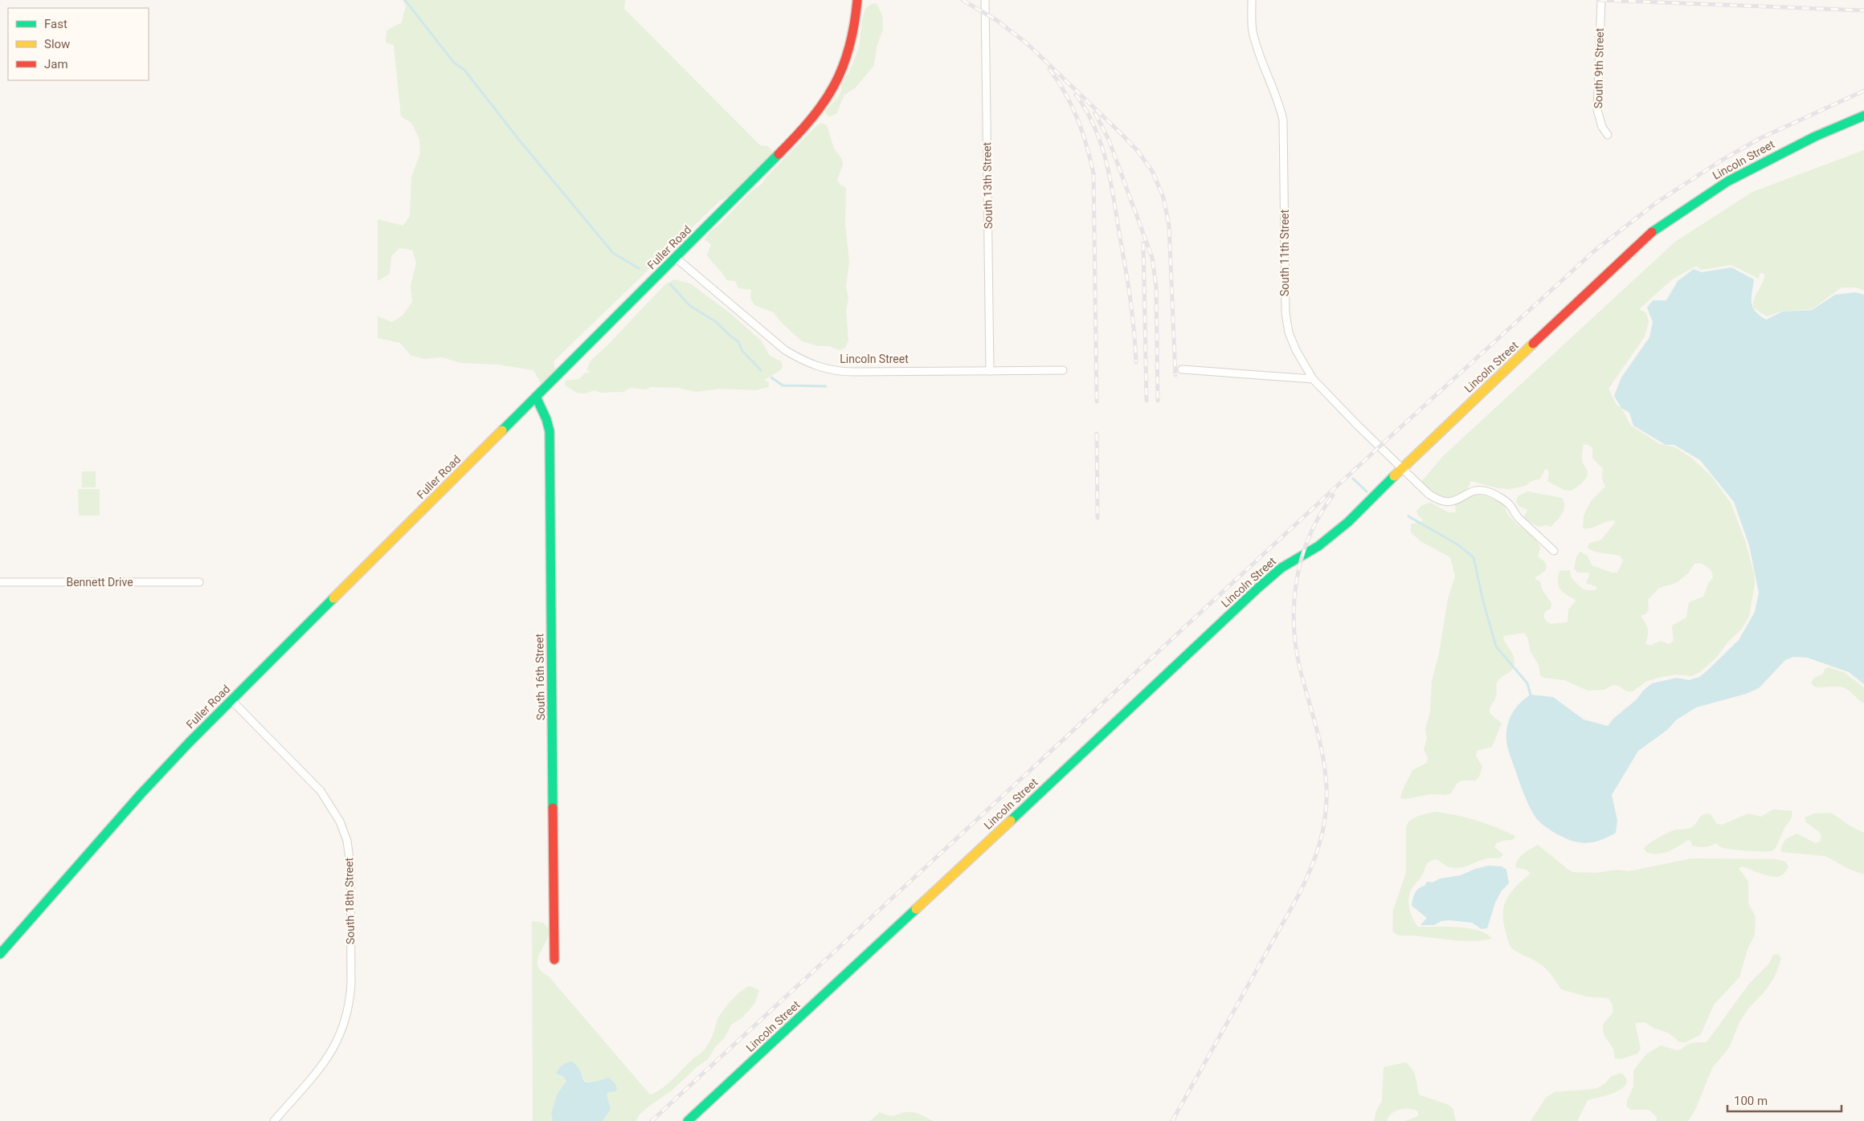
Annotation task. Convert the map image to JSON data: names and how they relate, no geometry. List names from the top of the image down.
{
  "streets": {
    "street": [
      "South 9th Street",
      "Lincoln Street",
      "South 13th Street",
      "Fuller Road",
      "South 11th Street",
      "Bennett Drive",
      "South 16th Street",
      "South 18th Street"
    ]
  },
  "crossings": [
    ["Lincoln Street", "South 13th Street"],
    ["Lincoln Street", "Fuller Road"],
    ["Lincoln Street", "South 11th Street"],
    ["Fuller Road", "South 16th Street"],
    ["Fuller Road", "South 18th Street"]
  ],
  "legend": ["Fast", "Slow", "Jam"],
  "scale_bar": "100 m"
}
